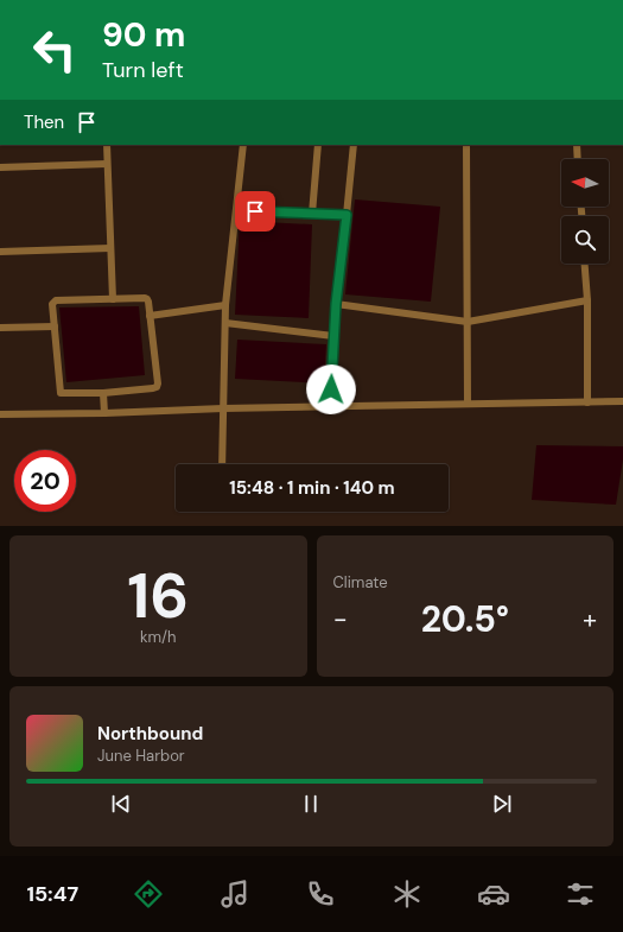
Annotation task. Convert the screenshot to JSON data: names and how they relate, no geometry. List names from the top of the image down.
{
  "north": "left",
  "page": {
    "turn": ["90 m", "Turn left"],
    "then": "Then",
    "limit": "20",
    "trip": "15:48 · 1 min · 140 m",
    "tile": [
      ["16", "km/h"],
      "Climate"
    ],
    "heat": ["−", "20.5°", "+"],
    "song": ["Northbound", "June Harbor"],
    "tabs": "15:47"
  }
}
